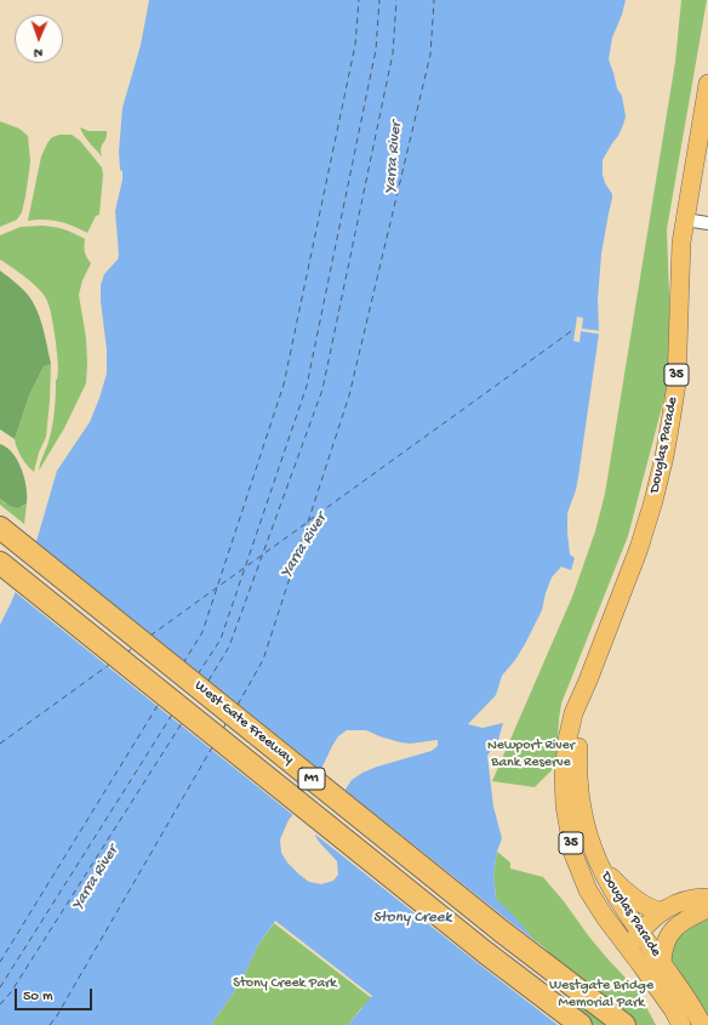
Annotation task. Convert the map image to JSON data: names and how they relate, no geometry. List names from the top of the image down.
{
  "streets": {
    "highway": ["West Gate Freeway", "M1"],
    "main road": ["35", "Douglas Parade"]
  },
  "water": ["Yarra River", "Stony Creek"],
  "parks": ["Newport River Bank Reserve", "Stony Creek Park", "Westgate Bridge Memorial Park"],
  "scale_bar": "50 m",
  "north": "bottom"
}
